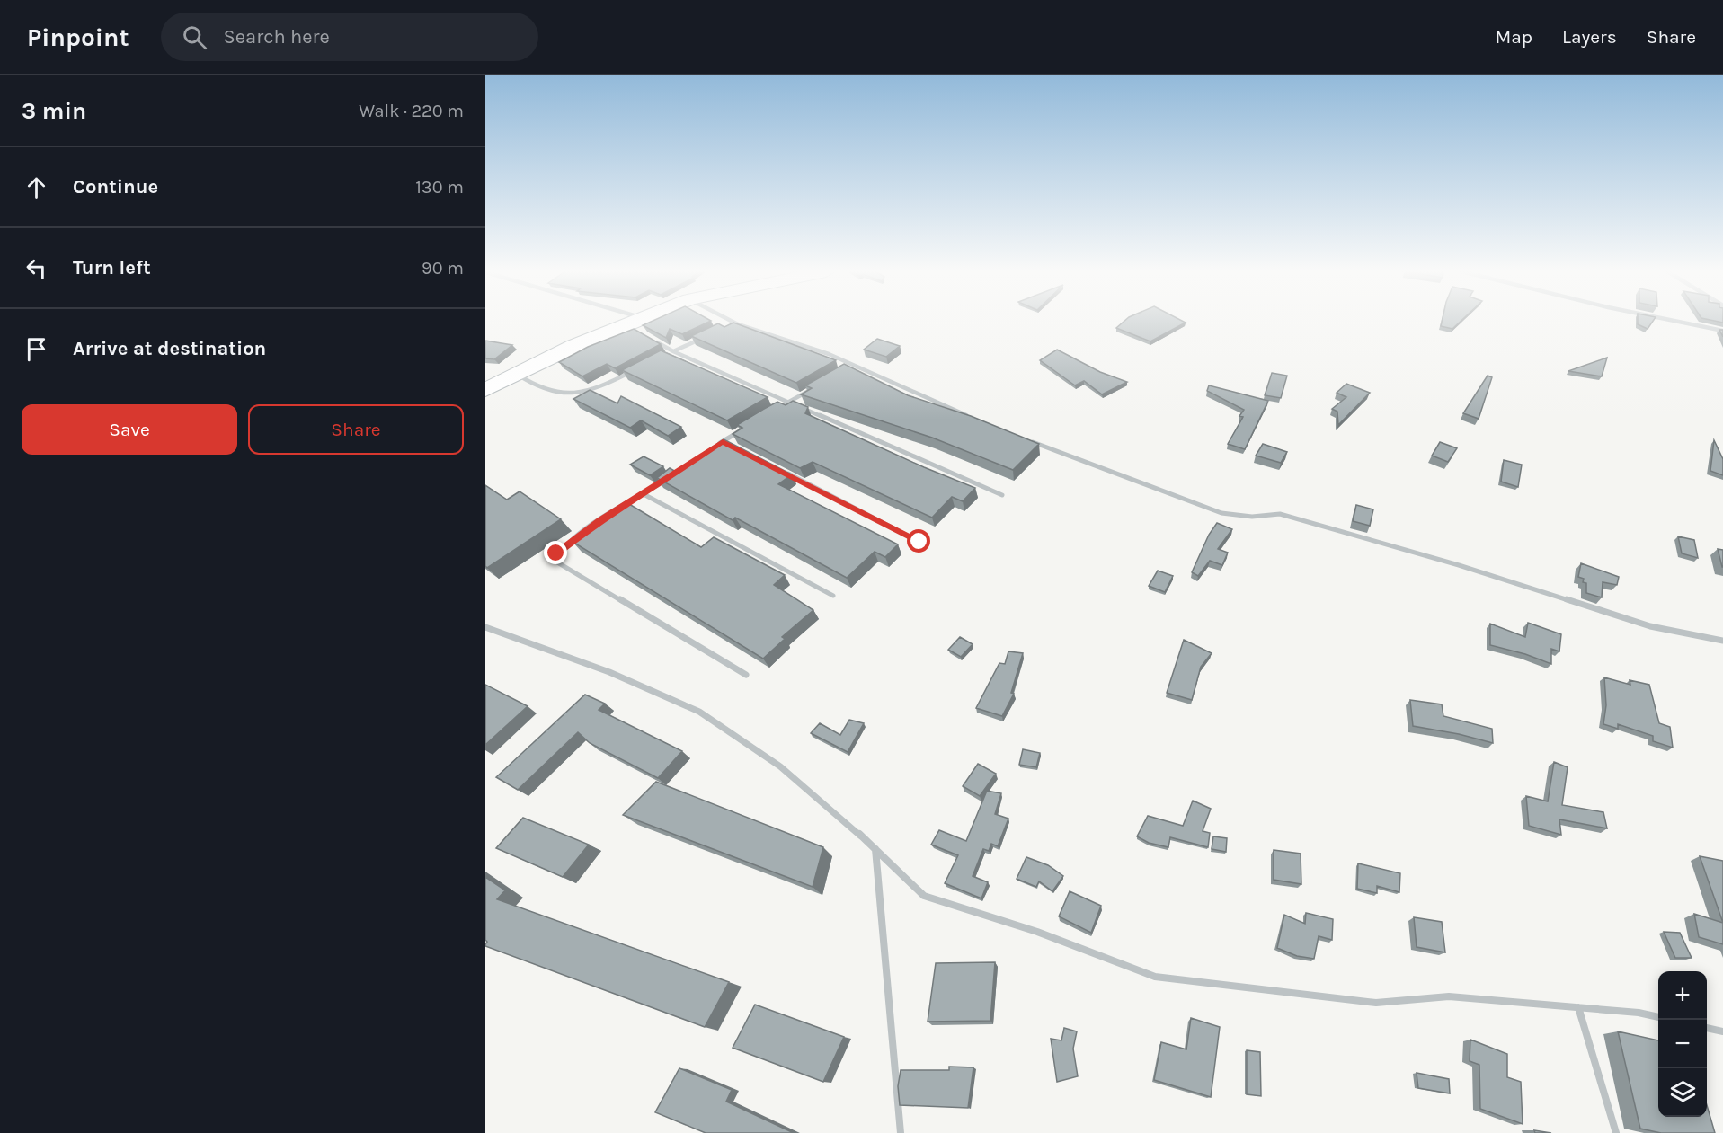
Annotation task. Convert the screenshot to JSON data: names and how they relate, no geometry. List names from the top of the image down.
{
  "page": {
    "header": "Pinpoint",
    "search": "Search here",
    "nav": ["Map", "Layers", "Share"],
    "heading": ["3 min", "Walk · 220 m"],
    "list": [
      ["Continue", "130 m"],
      ["Turn left", "90 m"],
      "Arrive at destination"
    ],
    "buttons": ["Save", "Share"],
    "map_buttons": ["+", "−"]
  }
}
